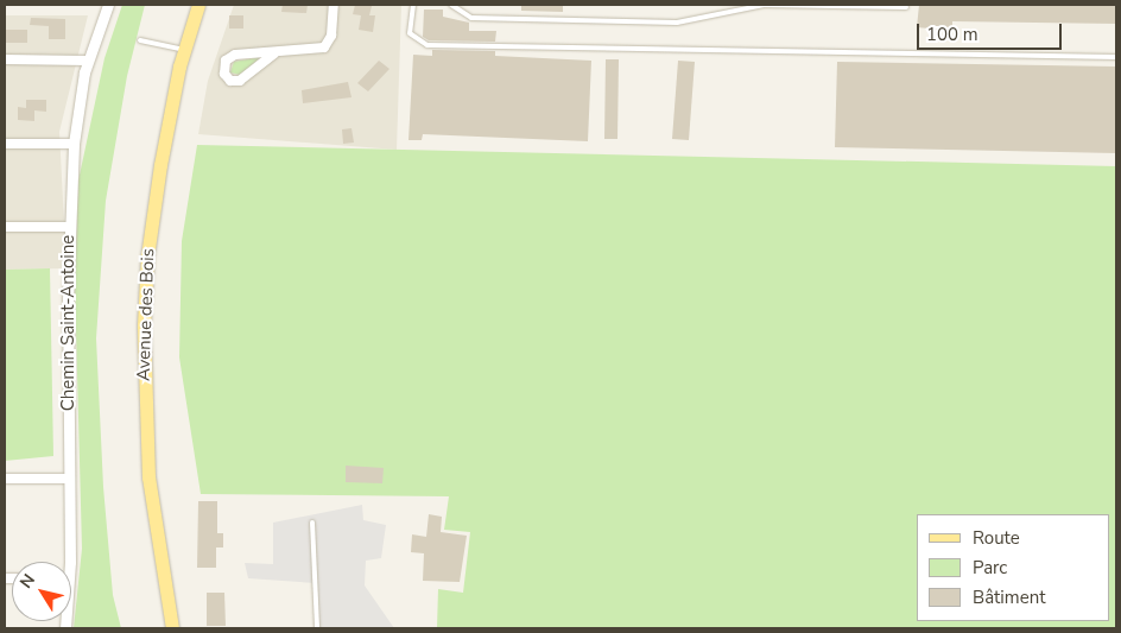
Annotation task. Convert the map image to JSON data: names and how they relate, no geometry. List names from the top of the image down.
{
  "streets": {
    "main road": ["Avenue des Bois"],
    "street": ["Chemin Saint-Antoine"]
  },
  "legend": ["Route", "Parc", "Bâtiment"],
  "scale_bar": "100 m",
  "north": "top left"
}
